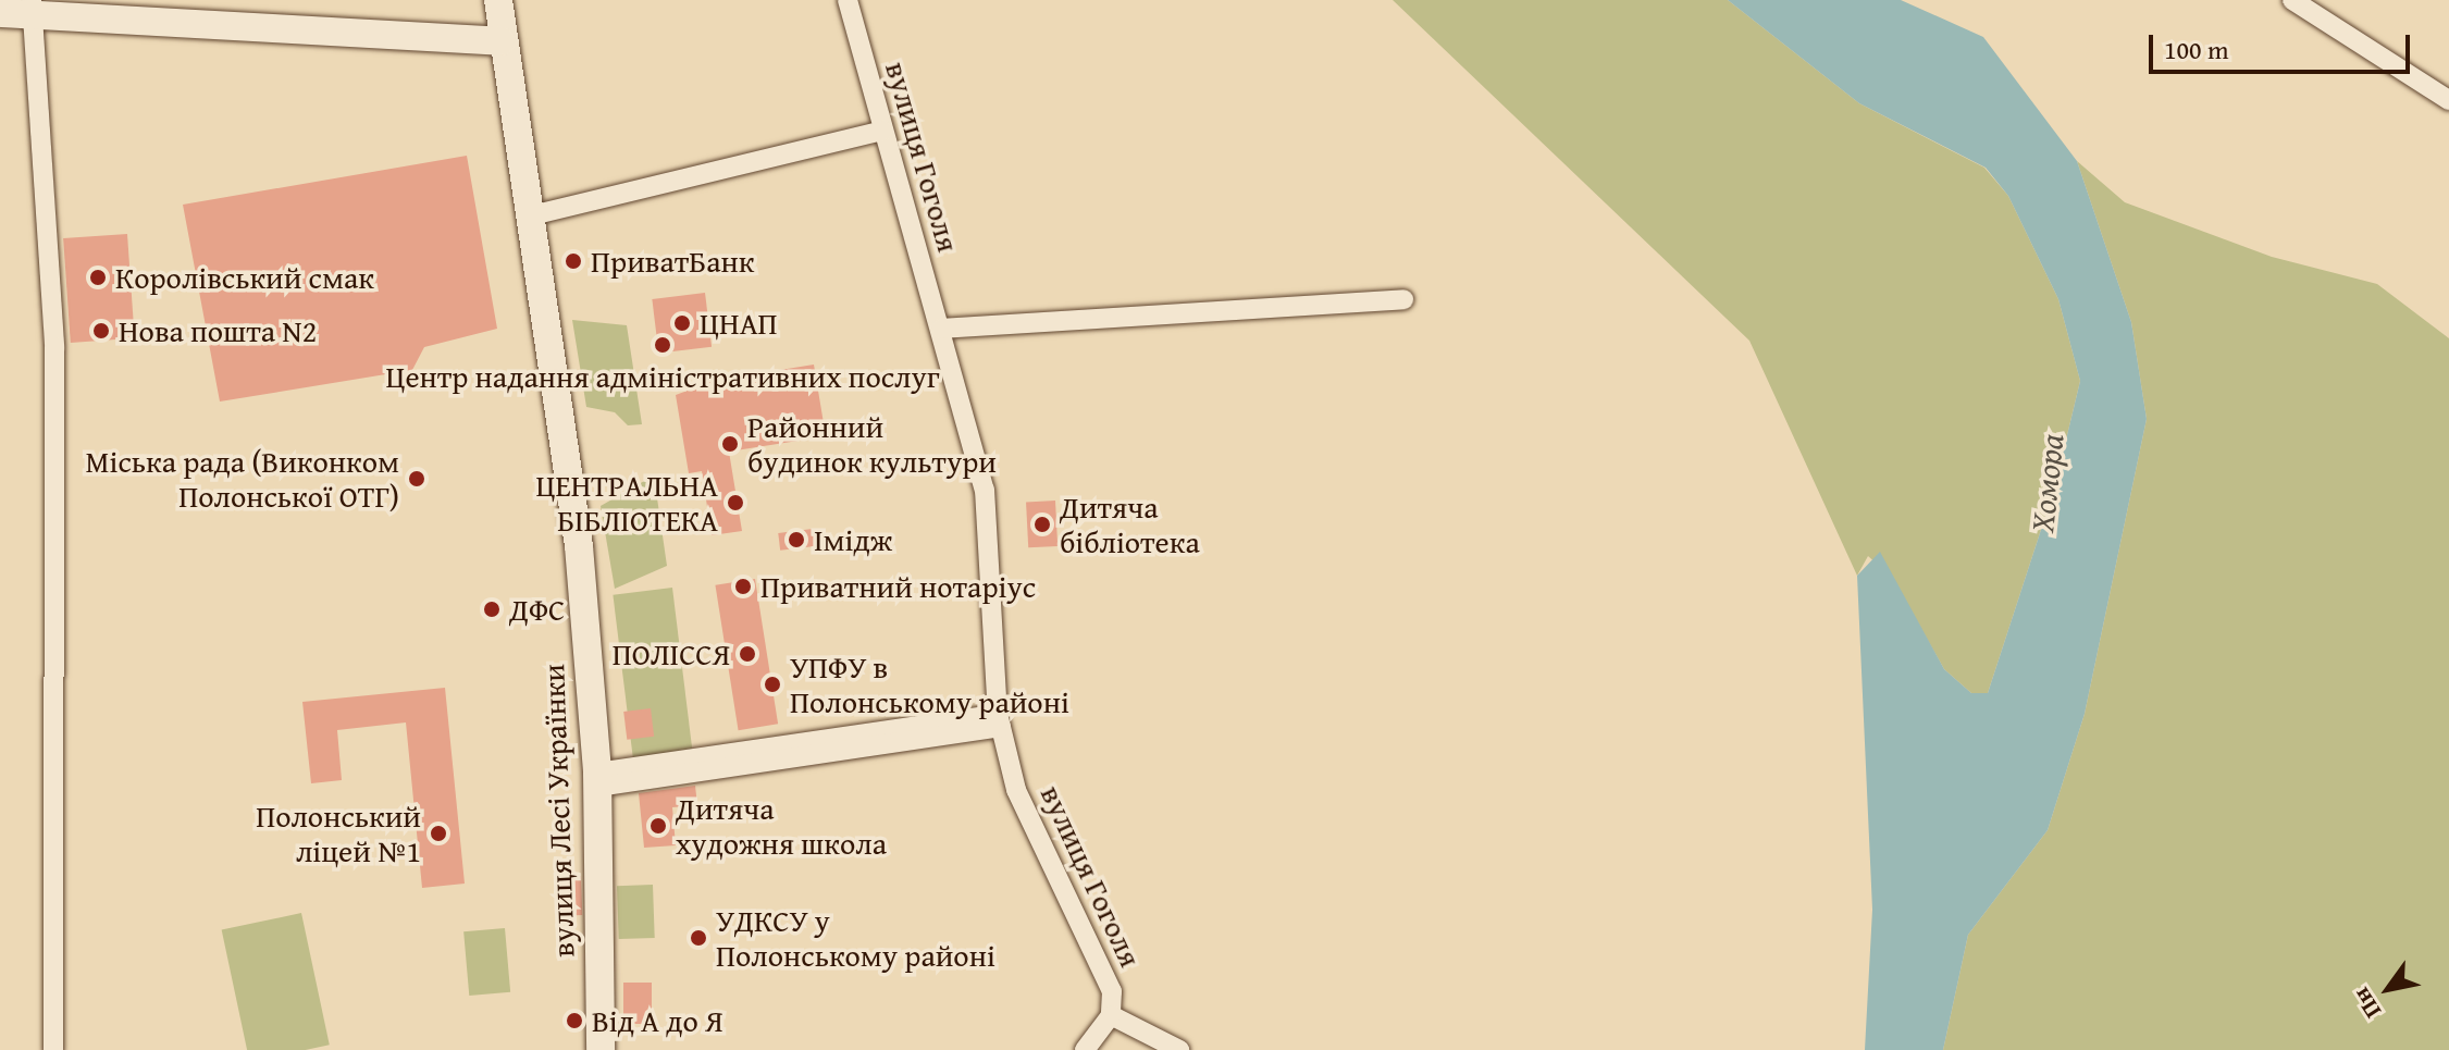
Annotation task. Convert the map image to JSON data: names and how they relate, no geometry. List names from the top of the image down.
{
  "streets": {
    "main road": ["вулиця Лесі Українки"],
    "street": ["вулиця Гоголя"]
  },
  "water": ["Хомора"],
  "places": [
    "ПриватБанк",
    "Королівський смак",
    "ЦНАП",
    "Нова пошта N2",
    "Центр надання адміністративних послуг",
    "Районний будинок культури",
    "Міська рада (Виконком Полонської ОТГ)",
    "ЦЕНТРАЛЬНА БІБЛІОТЕКА",
    "Дитяча бібліотека",
    "Імідж",
    "Приватний нотаріус",
    "ДФС",
    "ПОЛІССЯ",
    "УПФУ в Полонському районі",
    "Дитяча художня школа",
    "Полонський ліцей №1",
    "УДКСУ у Полонському районi",
    "Від А до Я"
  ],
  "scale_bar": "100 m",
  "north": "bottom left"
}
